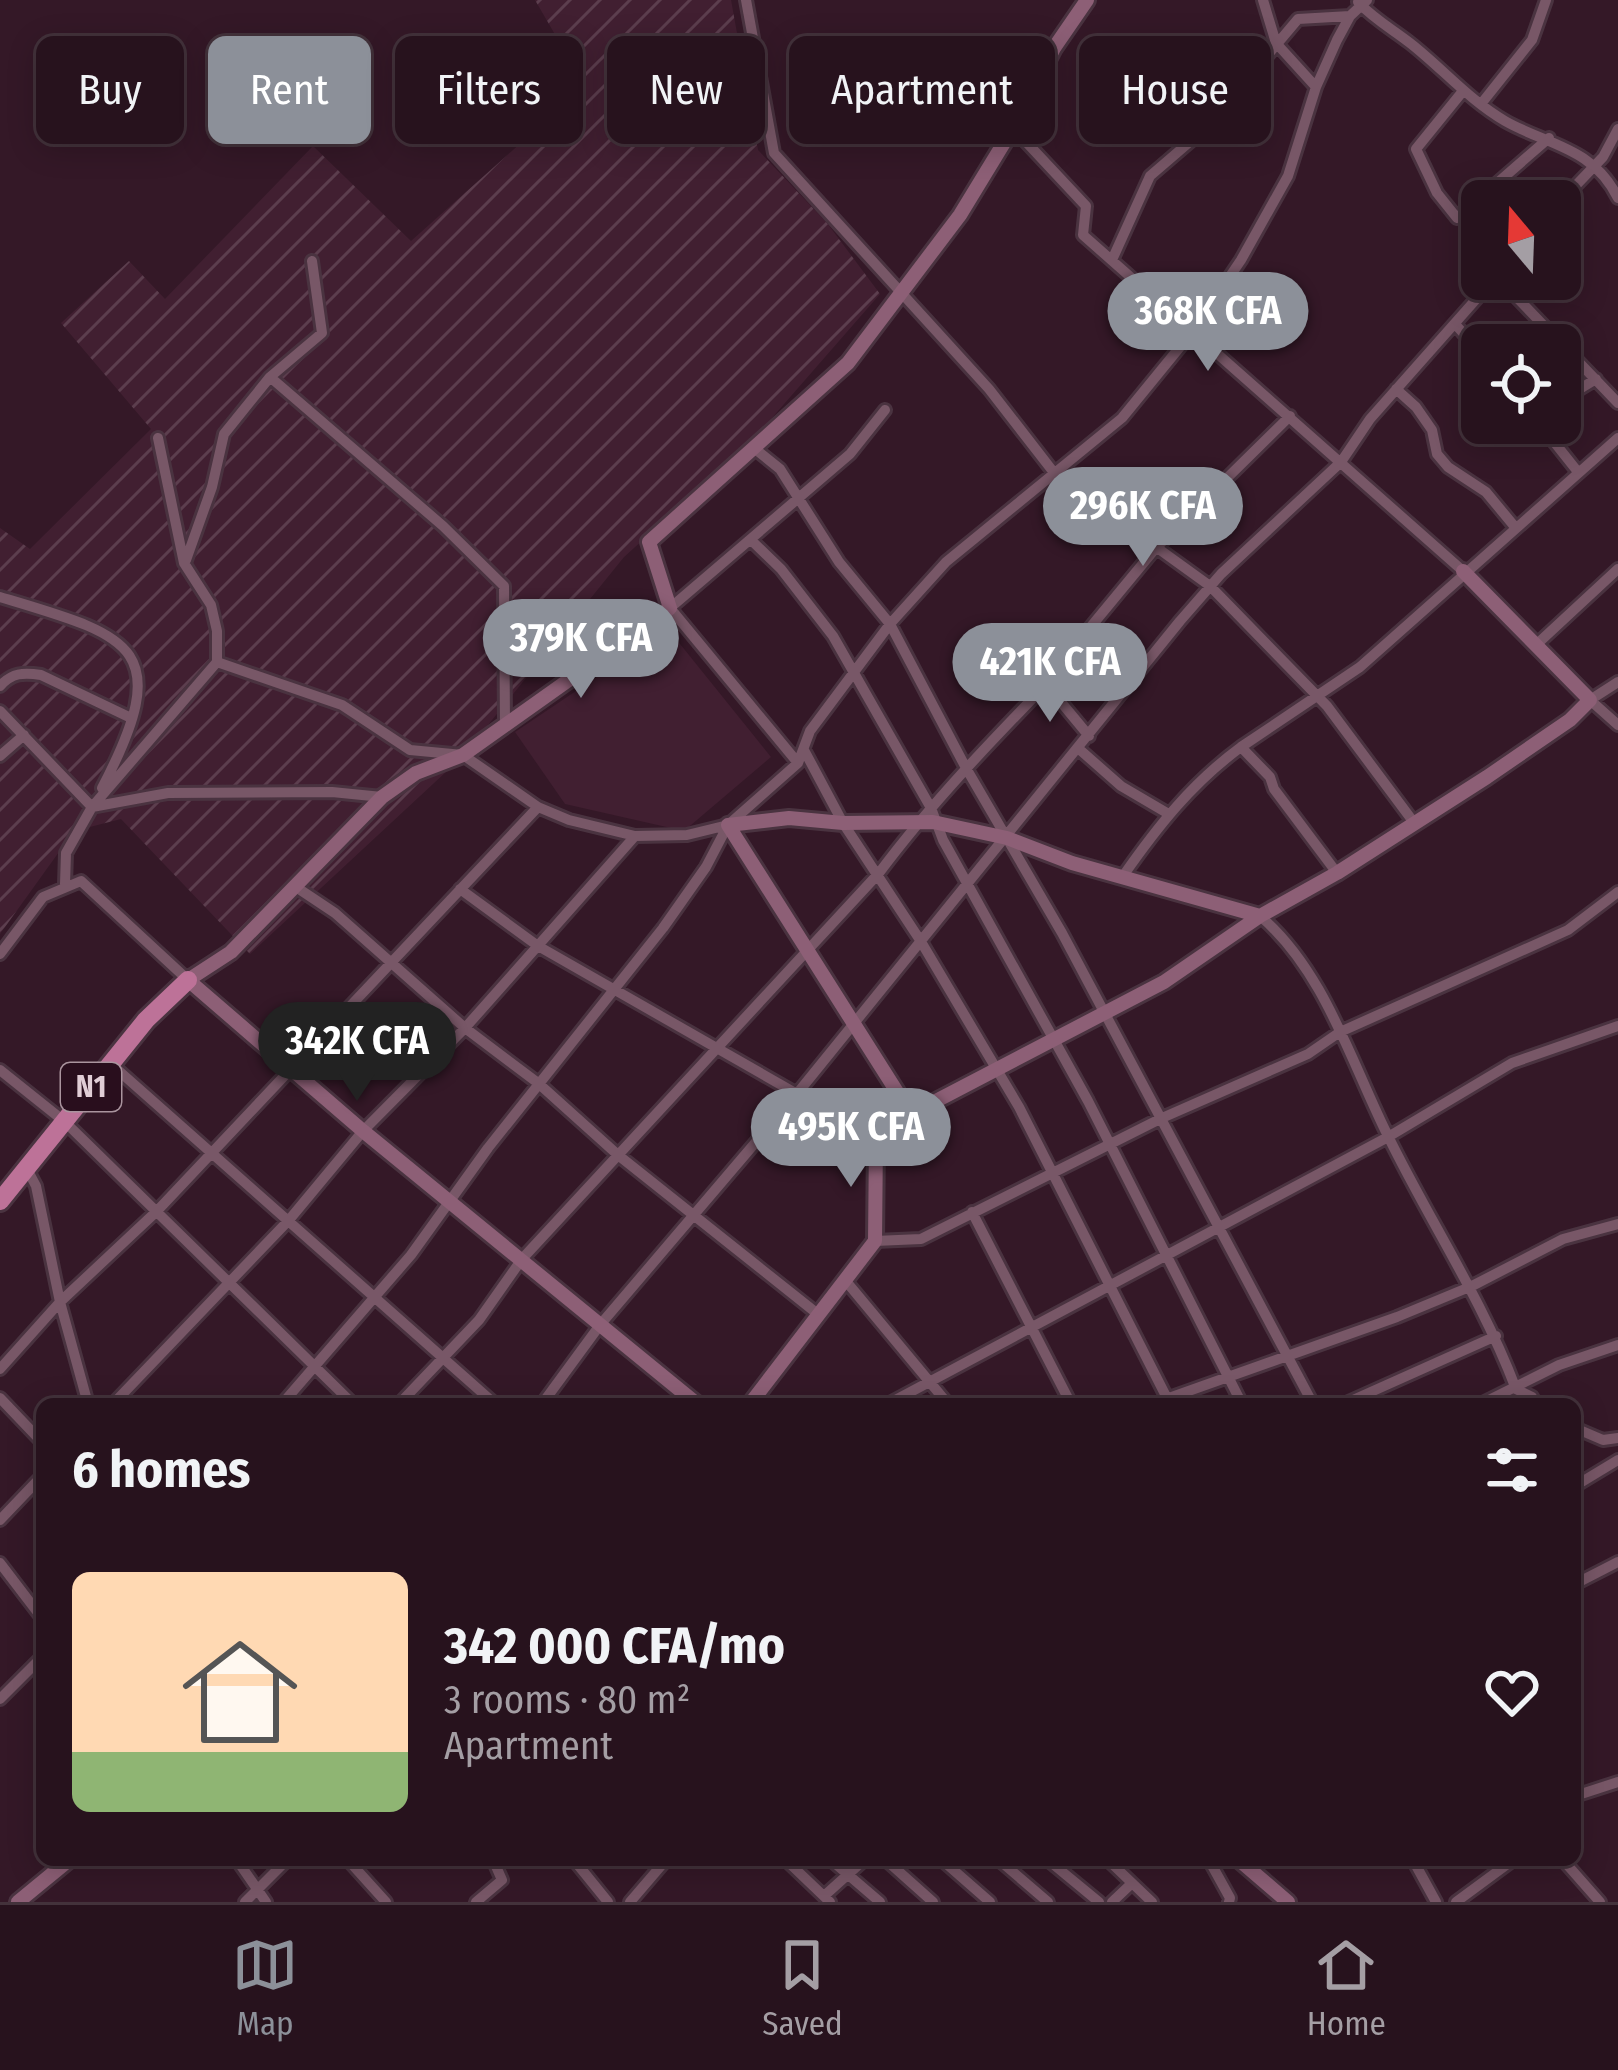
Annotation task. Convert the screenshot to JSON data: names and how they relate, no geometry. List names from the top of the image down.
{
  "streets": {
    "highway": ["N1"]
  },
  "north": "top",
  "page": {
    "chip": [
      "Buy",
      "Rent",
      "Filters",
      "New",
      "Apartment",
      "House"
    ],
    "price": [
      "368K CFA",
      "296K CFA",
      "379K CFA",
      "421K CFA",
      "342K CFA",
      "495K CFA"
    ],
    "heading": "6 homes",
    "list": [
      {
        "name": "342 000 CFA/mo",
        "note": "3 rooms · 80 m² · Apartment"
      }
    ],
    "tabs": ["Map", "Saved", "Home"]
  }
}
